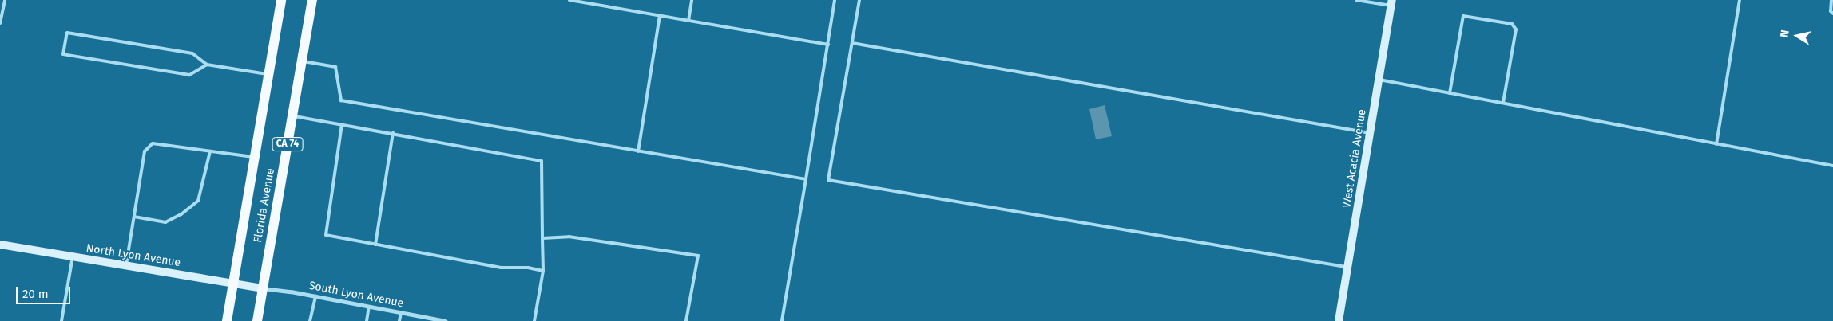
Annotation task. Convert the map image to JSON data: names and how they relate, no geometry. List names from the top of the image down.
{
  "streets": {
    "main road": ["CA 74", "Florida Avenue"],
    "street": ["West Acacia Avenue", "North Lyon Avenue", "South Lyon Avenue"]
  },
  "crossings": [
    ["Florida Avenue", "North Lyon Avenue"],
    ["Florida Avenue", "South Lyon Avenue"],
    ["North Lyon Avenue", "South Lyon Avenue"]
  ],
  "scale_bar": "20 m",
  "north": "left"
}
